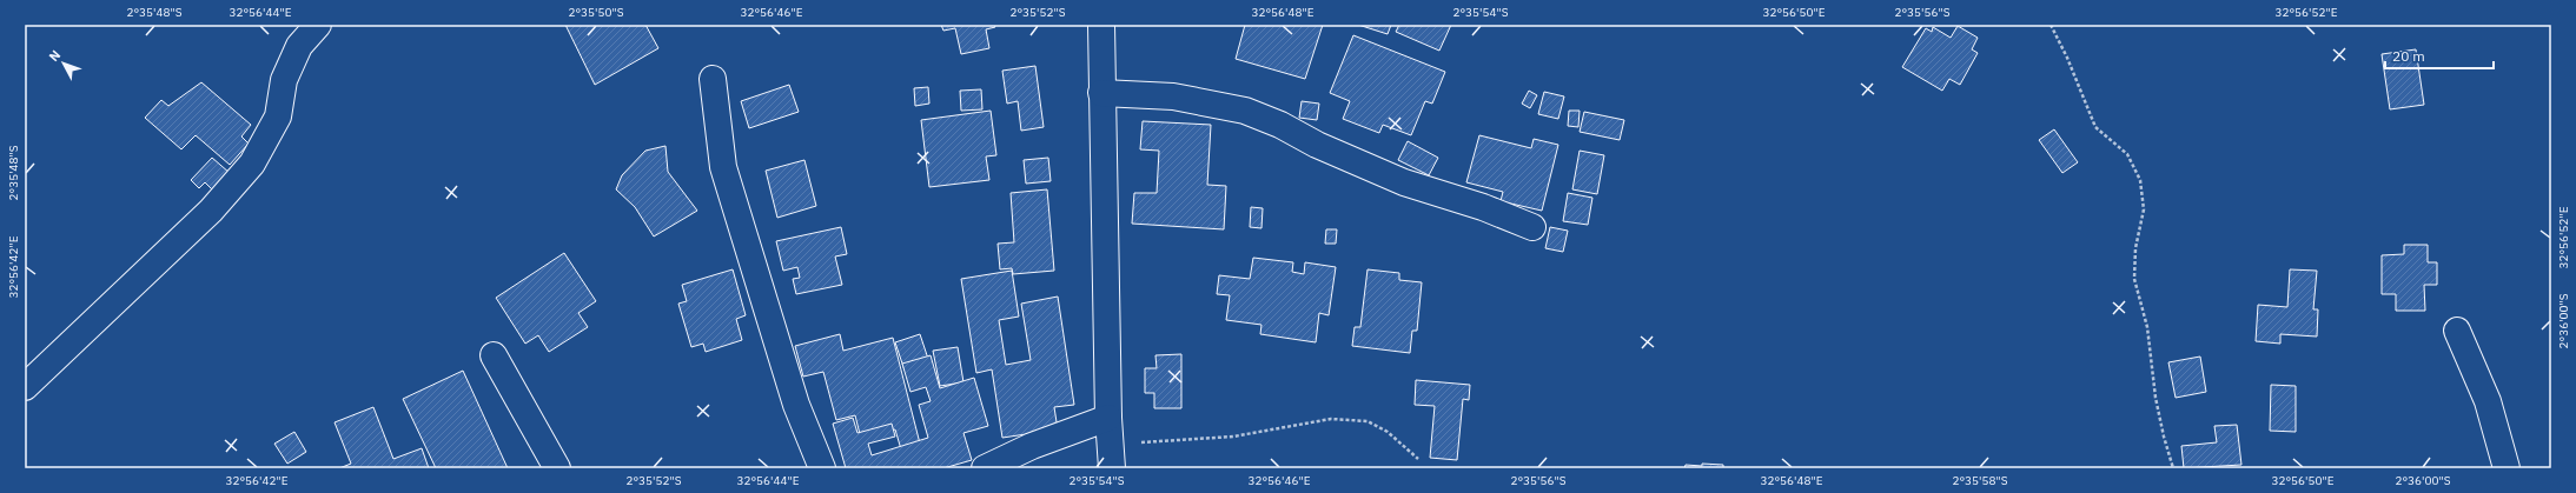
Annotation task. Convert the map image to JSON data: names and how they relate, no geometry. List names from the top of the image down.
{
  "scale_bar": "20 m",
  "north": "top left",
  "coordinates": [
    "2°35'48\"S",
    "32°56'44\"E",
    "2°35'50\"S",
    "32°56'46\"E",
    "2°35'52\"S",
    "32°56'48\"E",
    "2°35'54\"S",
    "32°56'50\"E",
    "2°35'56\"S",
    "32°56'52\"E",
    "32°56'42\"E",
    "2°36'00\"S",
    "2°35'58\"S"
  ]
}
